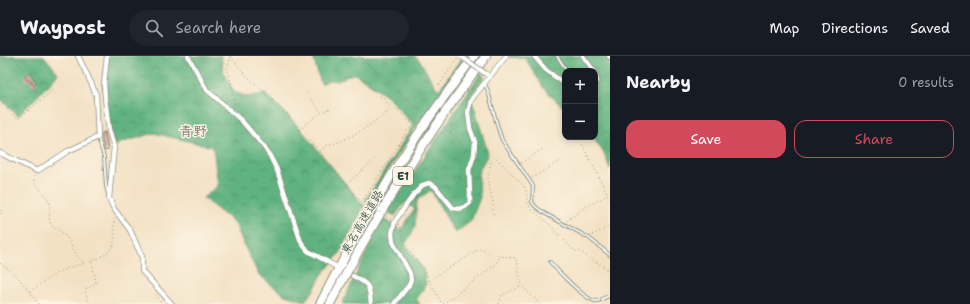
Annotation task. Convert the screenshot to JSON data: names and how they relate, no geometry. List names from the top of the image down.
{
  "streets": {
    "highway": ["E1", "東名高速道路"]
  },
  "districts": ["青野"],
  "page": {
    "header": "Waypost",
    "search": "Search here",
    "nav": ["Map", "Directions", "Saved"],
    "heading": ["Nearby", "0 results"],
    "map_buttons": ["+", "−"],
    "buttons": ["Save", "Share"]
  }
}
